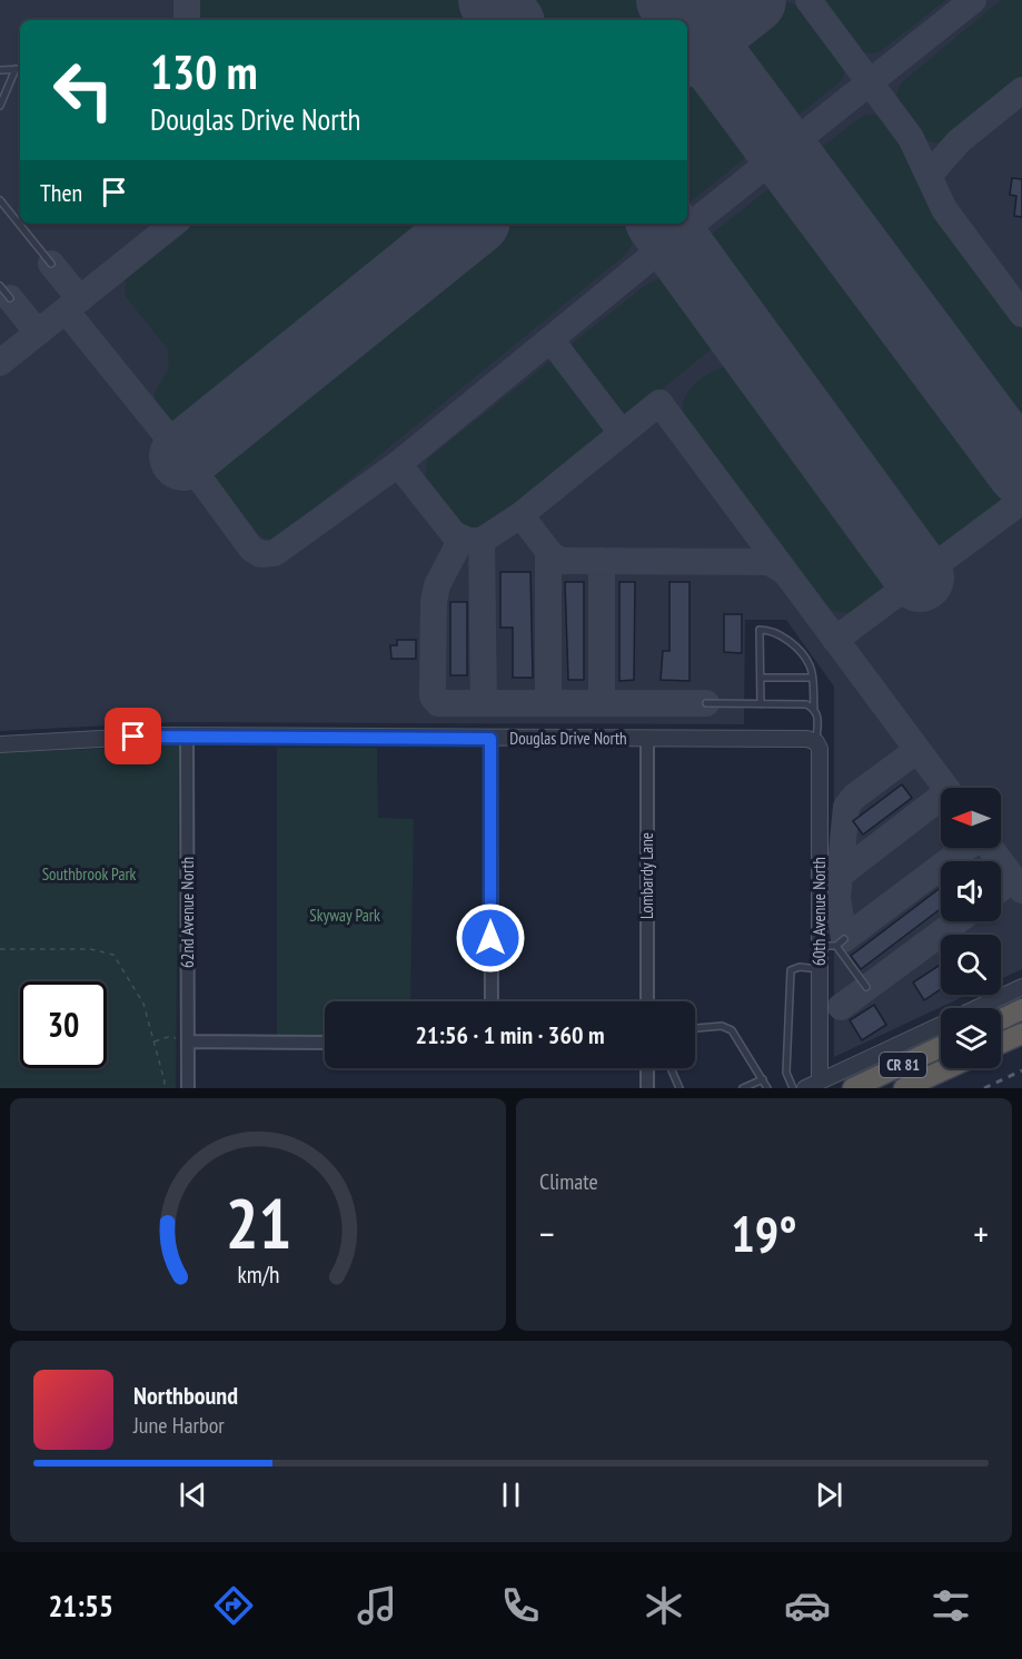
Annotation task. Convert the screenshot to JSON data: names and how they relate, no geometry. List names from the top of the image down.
{
  "streets": {
    "highway": ["CR 81"],
    "street": [
      "Douglas Drive North",
      "Lombardy Lane",
      "60th Avenue North",
      "62nd Avenue North"
    ]
  },
  "crossings": [
    ["Douglas Drive North", "Lombardy Lane"],
    ["Douglas Drive North", "60th Avenue North"],
    ["Douglas Drive North", "62nd Avenue North"]
  ],
  "parks": ["Southbrook Park", "Skyway Park"],
  "north": "left",
  "page": {
    "turn": ["130 m", "Douglas Drive North"],
    "then": "Then",
    "limit": "30",
    "trip": "21:56 · 1 min · 360 m",
    "tile": "Climate",
    "heat": ["−", "19°", "+"],
    "song": ["Northbound", "June Harbor"],
    "tabs": "21:55",
    "gauge": ["21", "km/h"]
  }
}
